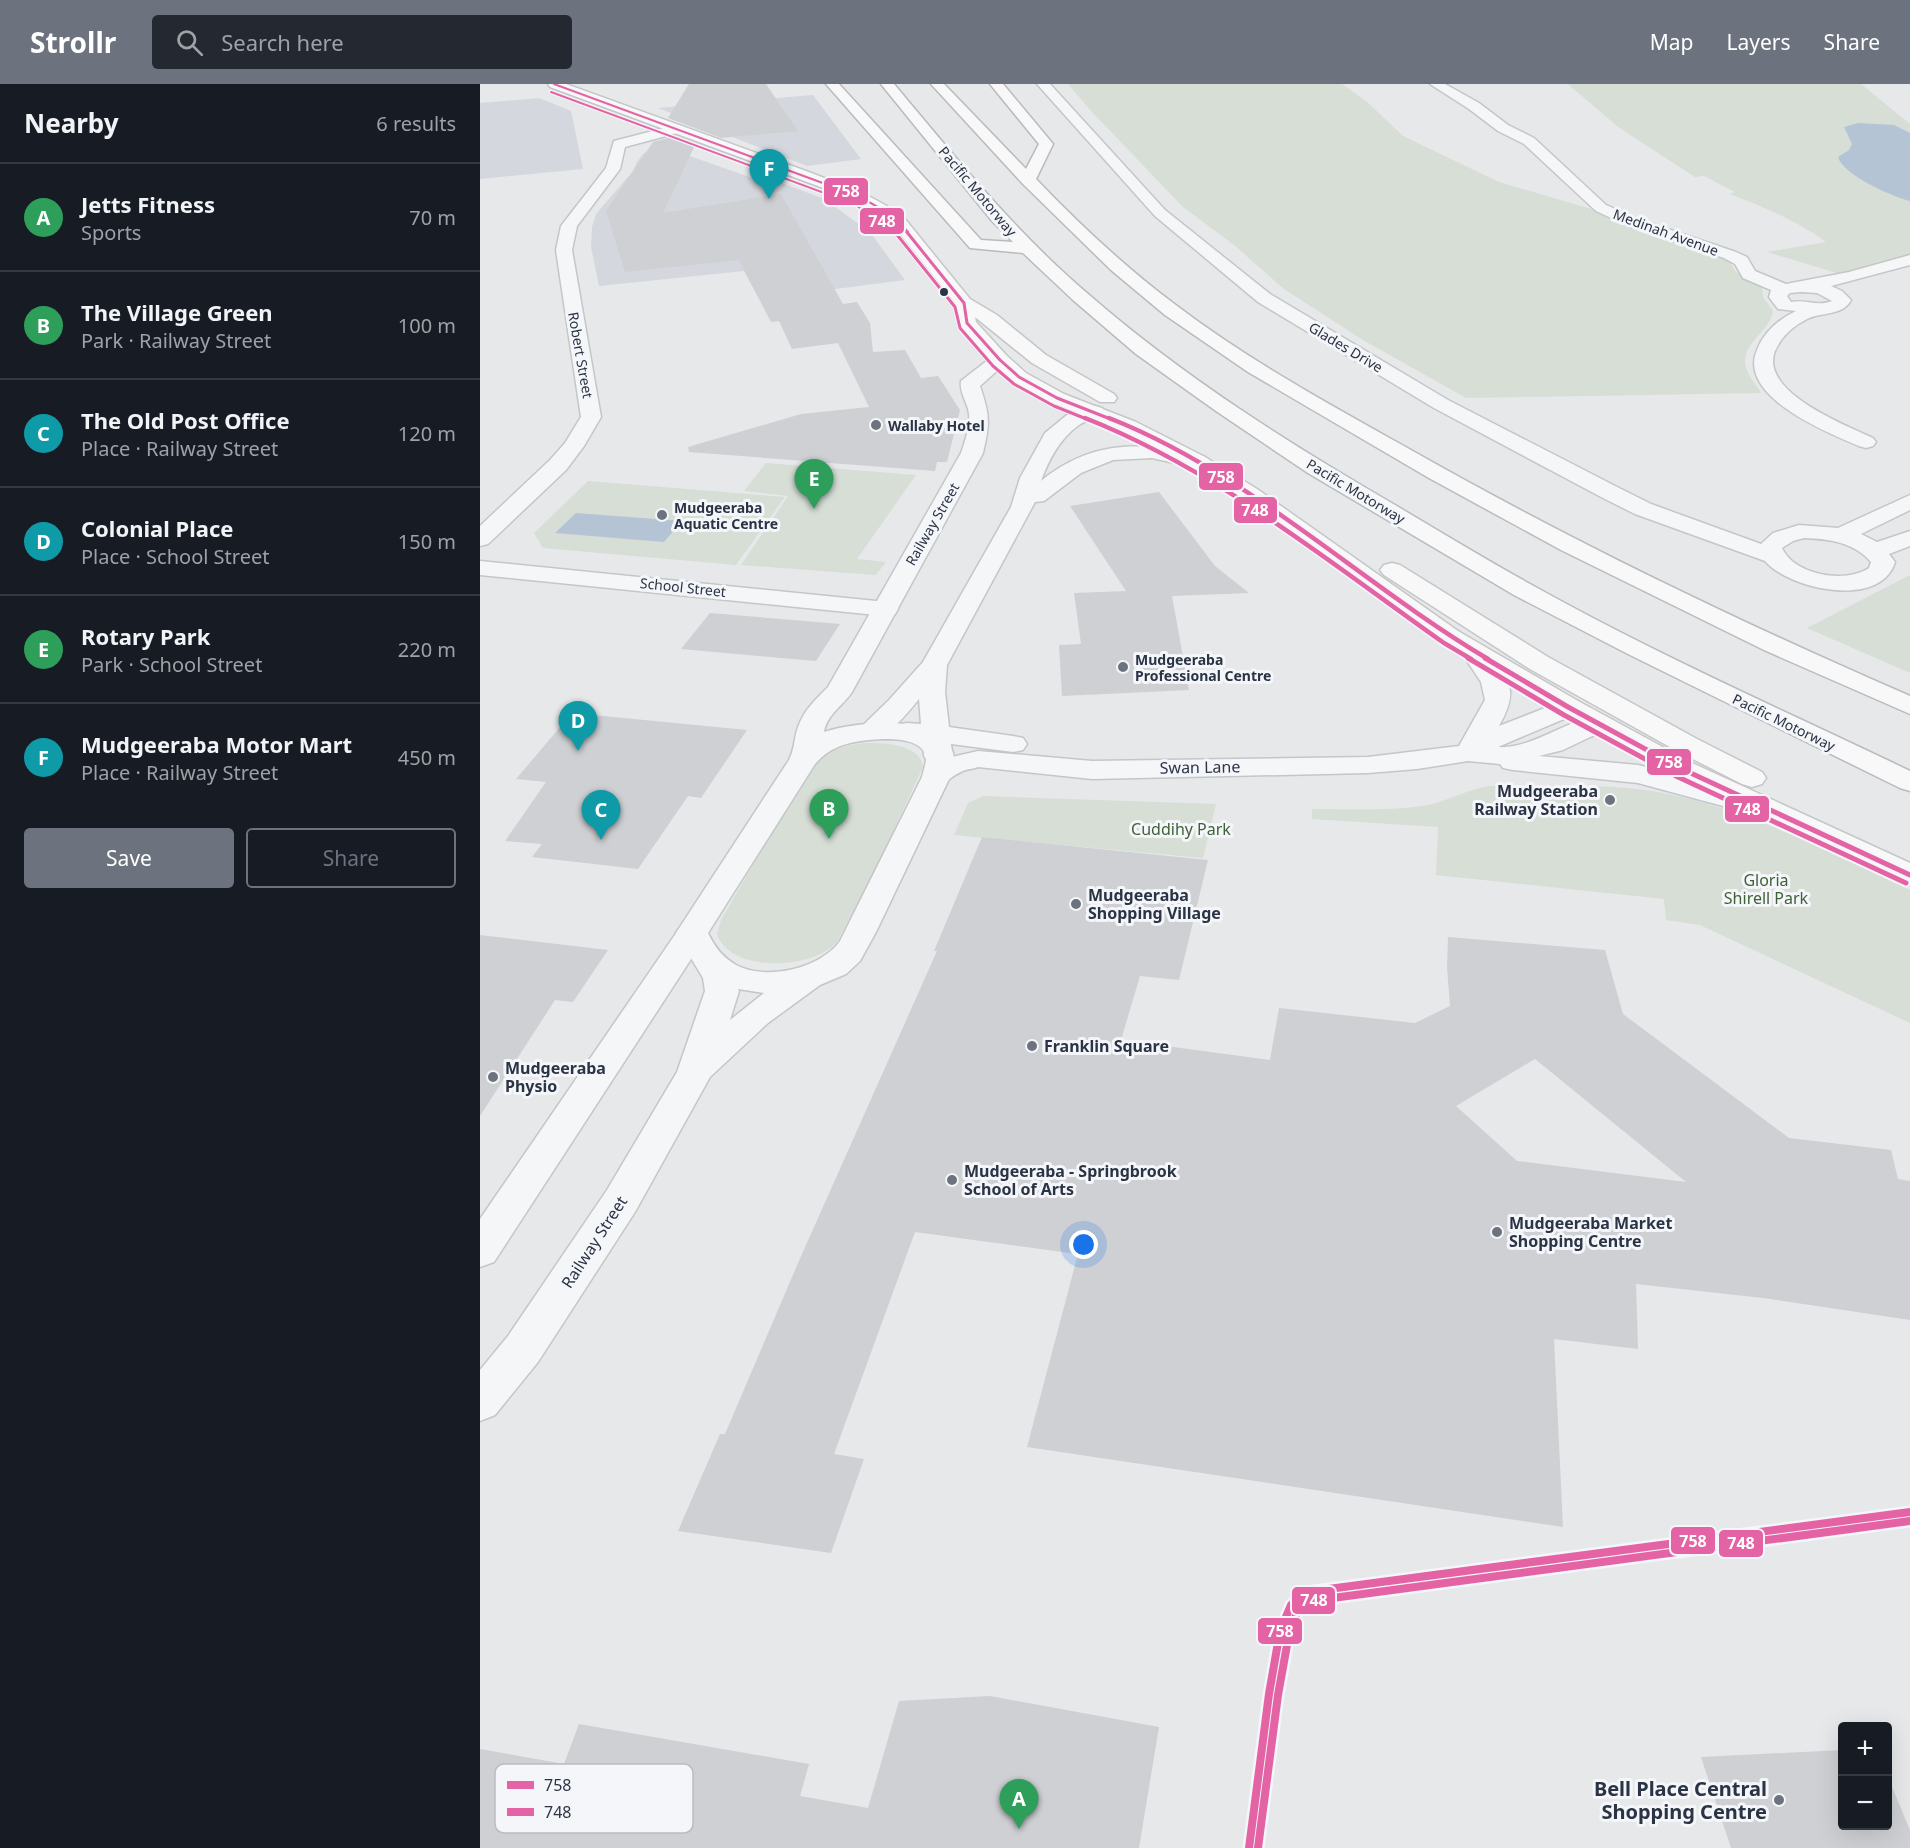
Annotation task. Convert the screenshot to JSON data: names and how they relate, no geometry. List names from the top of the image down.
{
  "streets": {
    "main road": ["Pacific Motorway"],
    "street": [
      "Medinah Avenue",
      "Glades Drive",
      "Robert Street",
      "Railway Street",
      "School Street",
      "Swan Lane"
    ]
  },
  "crossings": [
    ["Railway Street", "School Street"],
    ["Railway Street", "Swan Lane"]
  ],
  "parks": ["Cuddihy Park", "Gloria Shirell Park"],
  "places": [
    "Wallaby Hotel",
    "Mudgeeraba Aquatic Centre",
    "Mudgeeraba Professional Centre",
    "Mudgeeraba Railway Station",
    "Mudgeeraba Shopping Village",
    "Franklin Square",
    "Mudgeeraba Physio",
    "Mudgeeraba - Springbrook School of Arts",
    "Mudgeeraba Market Shopping Centre",
    "Bell Place Central Shopping Centre"
  ],
  "lines": ["transit line 758", "transit line 748"],
  "legend": ["758", "748"],
  "page": {
    "header": "Strollr",
    "search": "Search here",
    "nav": ["Map", "Layers", "Share"],
    "heading": ["Nearby", "6 results"],
    "pins": [
      "F",
      "E",
      "D",
      "B",
      "C",
      "A"
    ],
    "list": [
      {
        "mark": "A",
        "name": "Jetts Fitness",
        "note": "Sports",
        "value": "70 m"
      },
      {
        "mark": "B",
        "name": "The Village Green",
        "note": "Park · Railway Street",
        "value": "100 m"
      },
      {
        "mark": "C",
        "name": "The Old Post Office",
        "note": "Place · Railway Street",
        "value": "120 m"
      },
      {
        "mark": "D",
        "name": "Colonial Place",
        "note": "Place · School Street",
        "value": "150 m"
      },
      {
        "mark": "E",
        "name": "Rotary Park",
        "note": "Park · School Street",
        "value": "220 m"
      },
      {
        "mark": "F",
        "name": "Mudgeeraba Motor Mart",
        "note": "Place · Railway Street",
        "value": "450 m"
      }
    ],
    "buttons": ["Save", "Share"],
    "map_buttons": ["+", "−"]
  }
}
